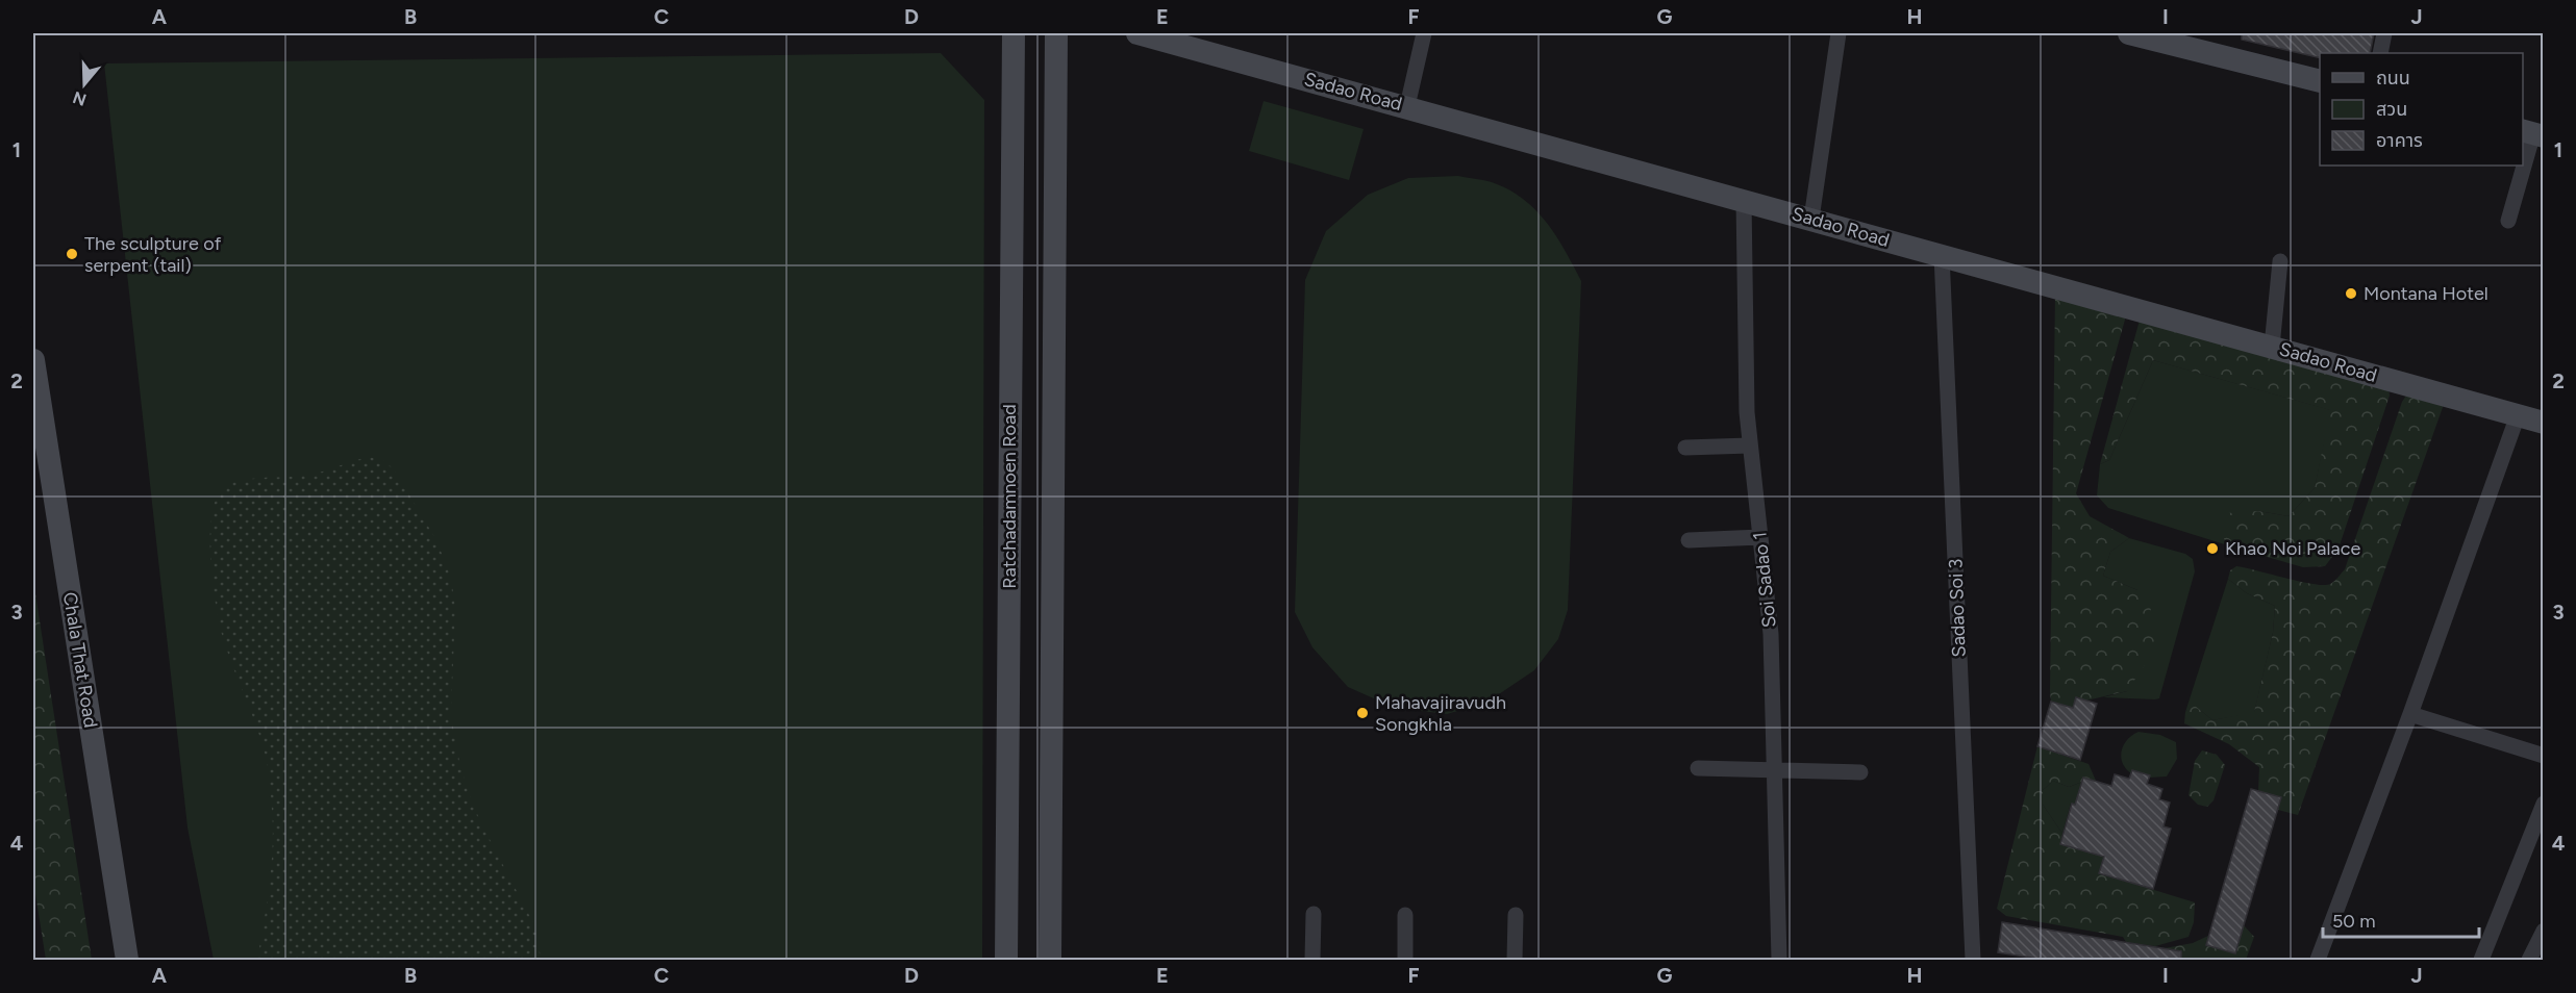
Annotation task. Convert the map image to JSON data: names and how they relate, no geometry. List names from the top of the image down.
{
  "streets": {
    "street": [
      "Sadao Road",
      "Ratchadamnoen Road",
      "Soi Sadao 1",
      "Sadao Soi 3",
      "Chala That Road"
    ]
  },
  "crossings": [
    ["Sadao Road", "Soi Sadao 1"],
    ["Sadao Road", "Sadao Soi 3"]
  ],
  "places": [
    "The sculpture of serpent (tail)",
    "Montana Hotel",
    "Khao Noi Palace",
    "Mahavajiravudh Songkhla"
  ],
  "legend": ["ถนน", "สวน", "อาคาร"],
  "scale_bar": "50 m",
  "north": "bottom",
  "grid": {
    "columns": [
      "A",
      "B",
      "C",
      "D",
      "E",
      "F",
      "G",
      "H",
      "I",
      "J"
    ],
    "rows": [
      "1",
      "2",
      "3",
      "4"
    ]
  }
}
